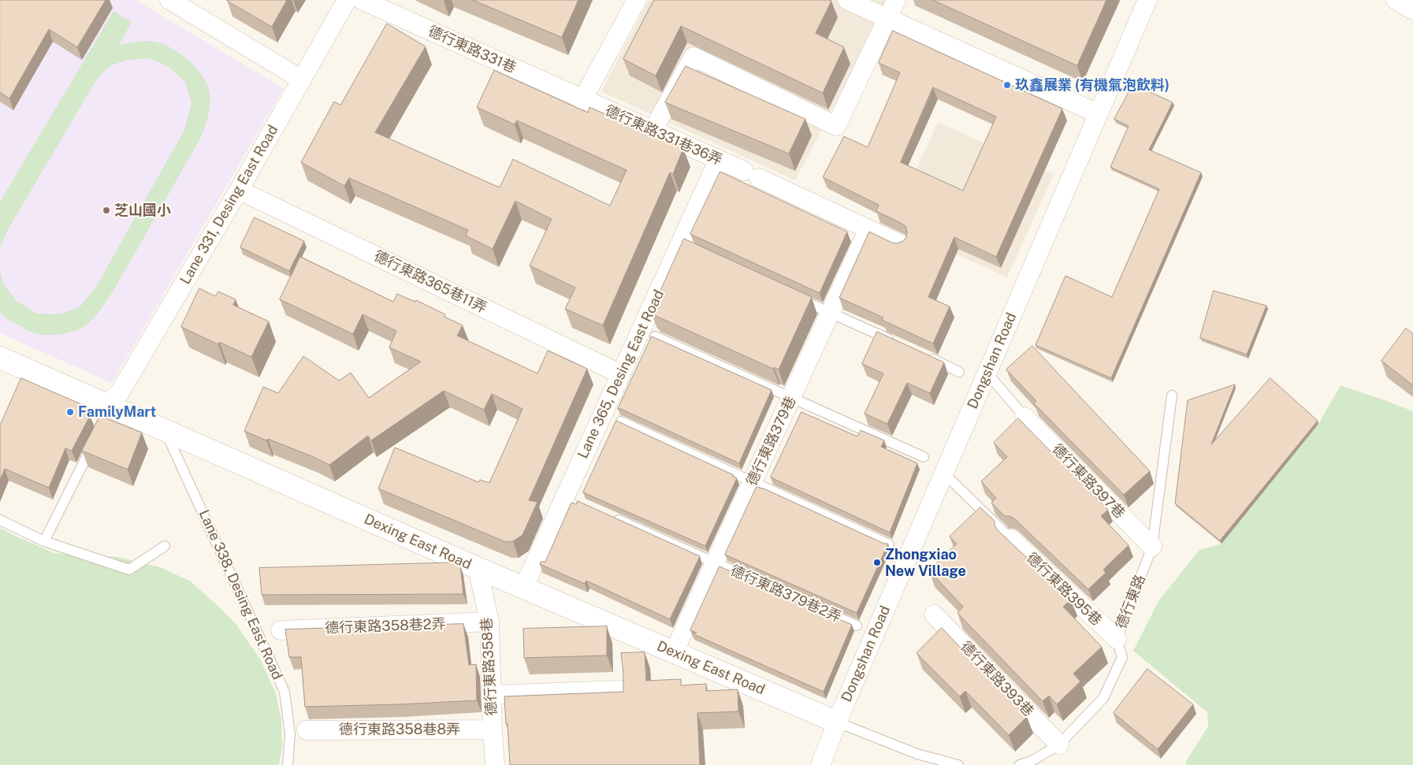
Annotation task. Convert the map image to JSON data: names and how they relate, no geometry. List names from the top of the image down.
{
  "streets": {
    "street": [
      "德行東路331巷",
      "德行東路331巷36弄",
      "Lane 331, Desing East Road",
      "德行東路365巷11弄",
      "Dongshan Road",
      "Lane 365, Desing East Road",
      "德行東路379巷",
      "德行東路397巷",
      "Dexing East Road",
      "德行東路395巷",
      "德行東路358巷2弄",
      "德行東路358巷",
      "德行東路393巷",
      "德行東路358巷8弄"
    ],
    "lane": ["德行東路379巷2弄", "Lane 338, Desing East Road", "德行東路"]
  },
  "crossings": [
    ["德行東路331巷", "德行東路331巷36弄"],
    ["德行東路331巷36弄", "Lane 365, Desing East Road"],
    ["德行東路331巷36弄", "德行東路379巷"],
    ["Lane 331, Desing East Road", "德行東路365巷11弄"],
    ["Lane 331, Desing East Road", "Dexing East Road"],
    ["德行東路365巷11弄", "Lane 365, Desing East Road"],
    ["Dongshan Road", "Dexing East Road"],
    ["Lane 365, Desing East Road", "Dexing East Road"],
    ["德行東路379巷", "Dexing East Road"],
    ["德行東路379巷", "德行東路379巷2弄"],
    ["德行東路397巷", "德行東路"],
    ["Dexing East Road", "Lane 338, Desing East Road"],
    ["Dexing East Road", "德行東路358巷"],
    ["德行東路395巷", "德行東路"],
    ["德行東路", "德行東路393巷"],
    ["德行東路358巷2弄", "德行東路358巷"],
    ["德行東路358巷", "德行東路358巷8弄"]
  ],
  "places": [
    "玖鑫展業 (有機氣泡飲料)",
    "芝山國小",
    "FamilyMart",
    "Zhongxiao New Village"
  ]
}
